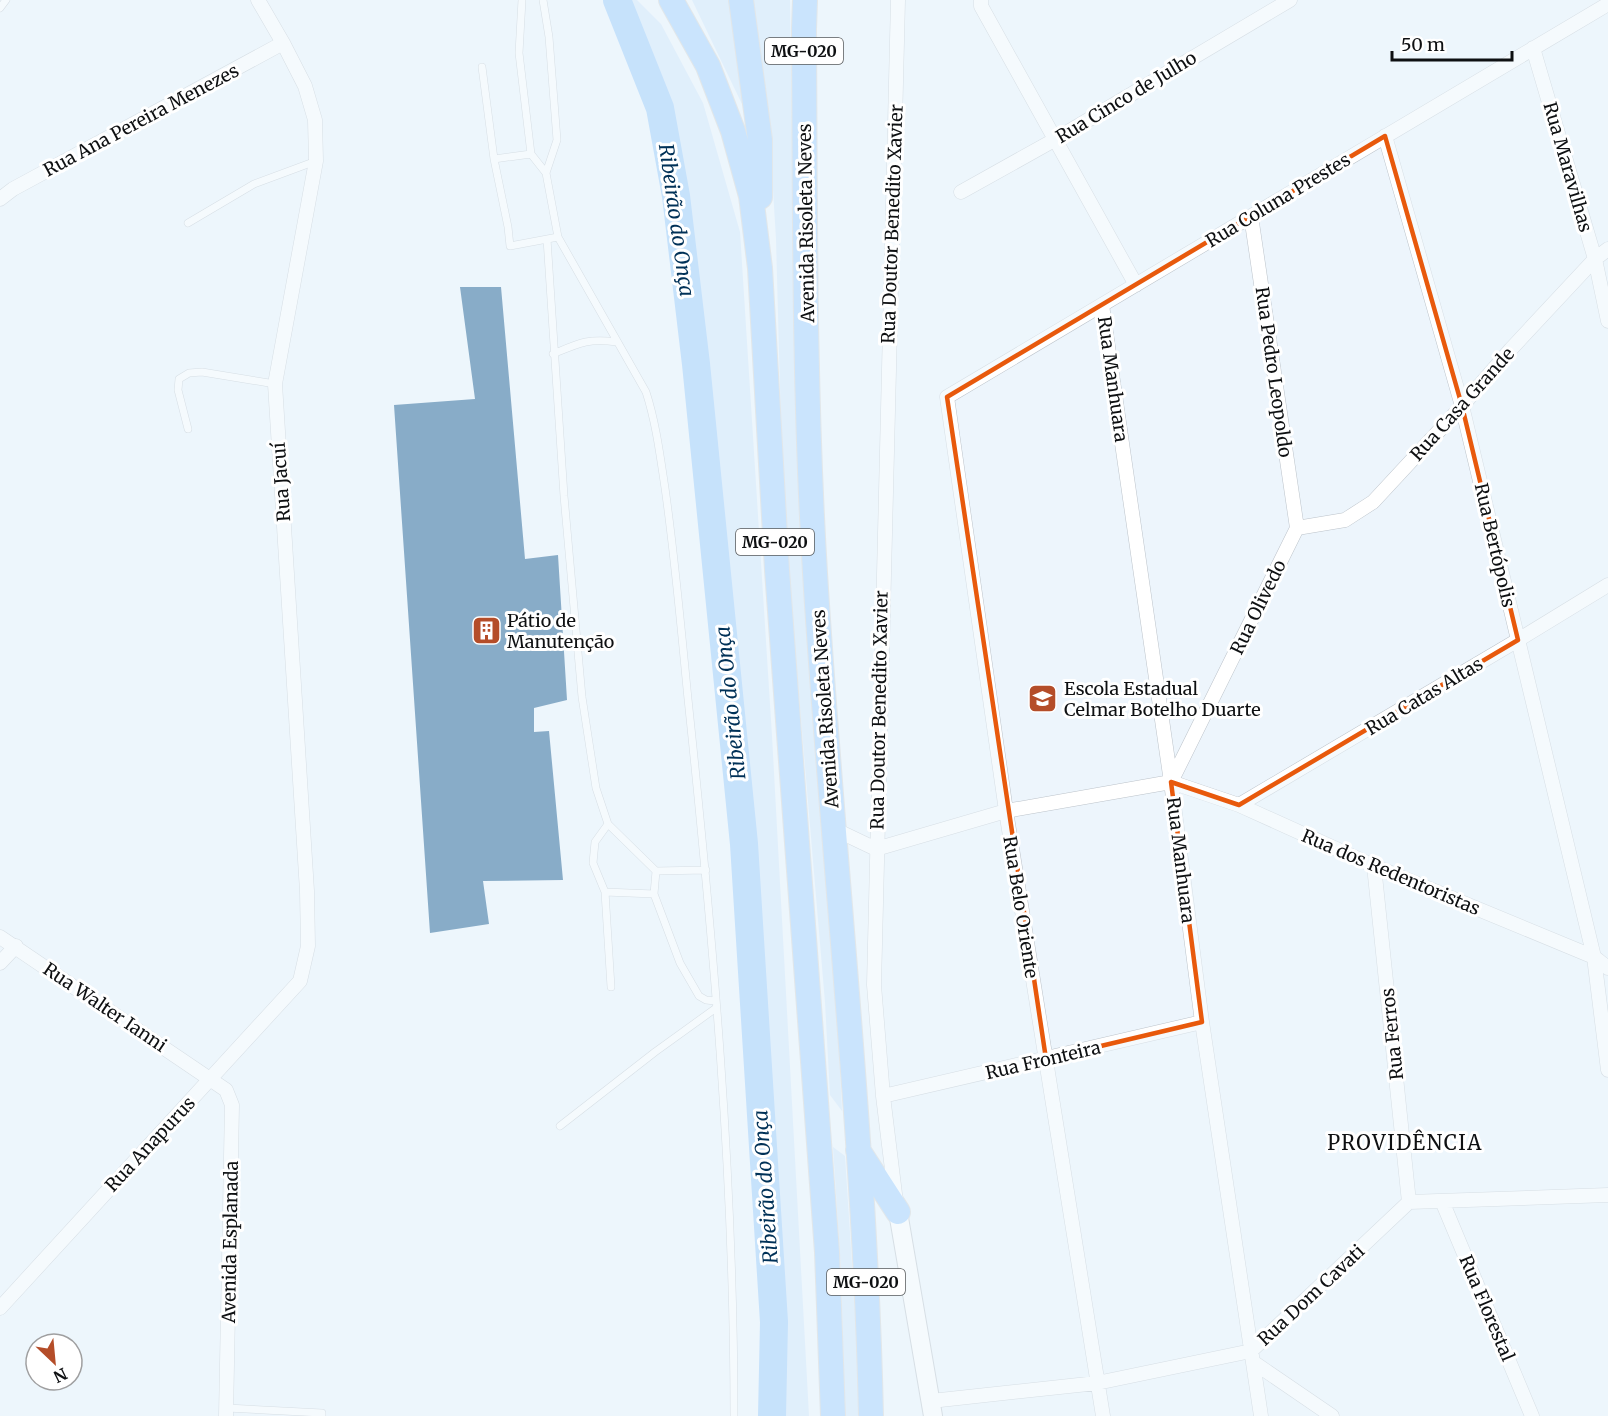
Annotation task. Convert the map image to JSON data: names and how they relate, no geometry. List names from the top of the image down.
{
  "streets": {
    "highway": ["MG-020", "Avenida Risoleta Neves"],
    "street": [
      "Rua Cinco de Julho",
      "Rua Ana Pereira Menezes",
      "Rua Maravilhas",
      "Rua Coluna Prestes",
      "Rua Doutor Benedito Xavier",
      "Rua Pedro Leopoldo",
      "Rua Manhuara",
      "Rua Casa Grande",
      "Rua Jacuí",
      "Rua Bertópolis",
      "Rua Olivedo",
      "Rua Catas Altas",
      "Rua dos Redentoristas",
      "Rua Belo Oriente",
      "Rua Walter Ianni",
      "Rua Ferros",
      "Rua Fronteira",
      "Rua Anapurus",
      "Avenida Esplanada",
      "Rua Dom Cavati",
      "Rua Florestal"
    ]
  },
  "crossings": [
    ["Rua Ana Pereira Menezes", "Rua Jacuí"],
    ["Rua Maravilhas", "Rua Coluna Prestes"],
    ["Rua Maravilhas", "Rua Casa Grande"],
    ["Rua Coluna Prestes", "Rua Pedro Leopoldo"],
    ["Rua Coluna Prestes", "Rua Manhuara"],
    ["Rua Coluna Prestes", "Rua Bertópolis"],
    ["Rua Coluna Prestes", "Rua Belo Oriente"],
    ["Rua Doutor Benedito Xavier", "Rua Fronteira"],
    ["Rua Doutor Benedito Xavier", "Rua Dom Cavati"],
    ["Rua Pedro Leopoldo", "Rua Casa Grande"],
    ["Rua Pedro Leopoldo", "Rua Olivedo"],
    ["Rua Manhuara", "Rua Olivedo"],
    ["Rua Manhuara", "Rua dos Redentoristas"],
    ["Rua Manhuara", "Rua Fronteira"],
    ["Rua Manhuara", "Rua Dom Cavati"],
    ["Rua Casa Grande", "Rua Bertópolis"],
    ["Rua Casa Grande", "Rua Olivedo"],
    ["Rua Jacuí", "Rua Anapurus"],
    ["Rua Bertópolis", "Rua Catas Altas"],
    ["Rua Bertópolis", "Rua dos Redentoristas"],
    ["Rua Olivedo", "Rua dos Redentoristas"],
    ["Rua Catas Altas", "Rua dos Redentoristas"],
    ["Rua dos Redentoristas", "Rua Ferros"],
    ["Rua Belo Oriente", "Rua Fronteira"],
    ["Rua Belo Oriente", "Rua Dom Cavati"],
    ["Rua Walter Ianni", "Rua Anapurus"],
    ["Rua Walter Ianni", "Avenida Esplanada"],
    ["Rua Ferros", "Rua Dom Cavati"],
    ["Rua Anapurus", "Avenida Esplanada"]
  ],
  "districts": ["PROVIDÊNCIA"],
  "water": ["Ribeirão do Onça"],
  "places": {
    "building": ["Pátio de Manutenção"],
    "school or university": ["Escola Estadual Celmar Botelho Duarte"]
  },
  "scale_bar": "50 m",
  "north": "bottom right"
}
